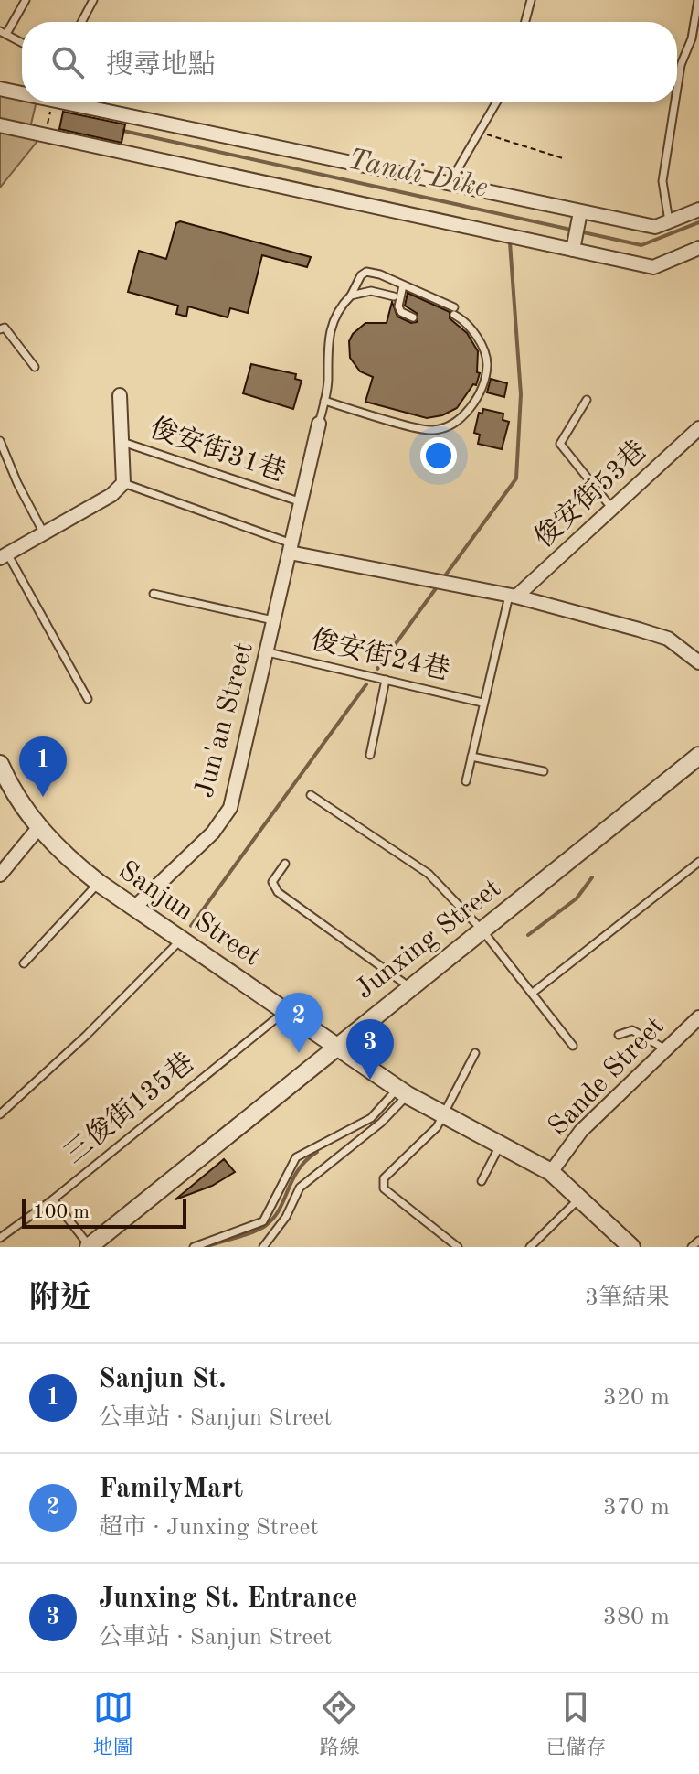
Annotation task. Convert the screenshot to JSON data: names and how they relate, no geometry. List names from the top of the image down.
{
  "streets": {
    "street": [
      "俊安街53巷",
      "Jun'an Street",
      "Sanjun Street",
      "Junxing Street",
      "Sande Street"
    ],
    "lane": ["俊安街31巷", "俊安街24巷", "三俊街135巷"]
  },
  "crossings": [
    ["俊安街31巷", "Jun'an Street"],
    ["俊安街24巷", "Jun'an Street"],
    ["Jun'an Street", "Sanjun Street"],
    ["Sanjun Street", "Junxing Street"],
    ["Sanjun Street", "Sande Street"],
    ["Sanjun Street", "三俊街135巷"]
  ],
  "water": ["Tandi Dike"],
  "scale_bar": "100 m",
  "page": {
    "search": "搜尋地點",
    "pins": ["1", "2", "3"],
    "scale": "100 m",
    "heading": ["附近", "3筆結果"],
    "list": [
      {
        "mark": "1",
        "name": "Sanjun St.",
        "note": "公車站 · Sanjun Street",
        "value": "320 m"
      },
      {
        "mark": "2",
        "name": "FamilyMart",
        "note": "超市 · Junxing Street",
        "value": "370 m"
      },
      {
        "mark": "3",
        "name": "Junxing St. Entrance",
        "note": "公車站 · Sanjun Street",
        "value": "380 m"
      }
    ],
    "nav": ["地圖", "路線", "已儲存"]
  }
}
